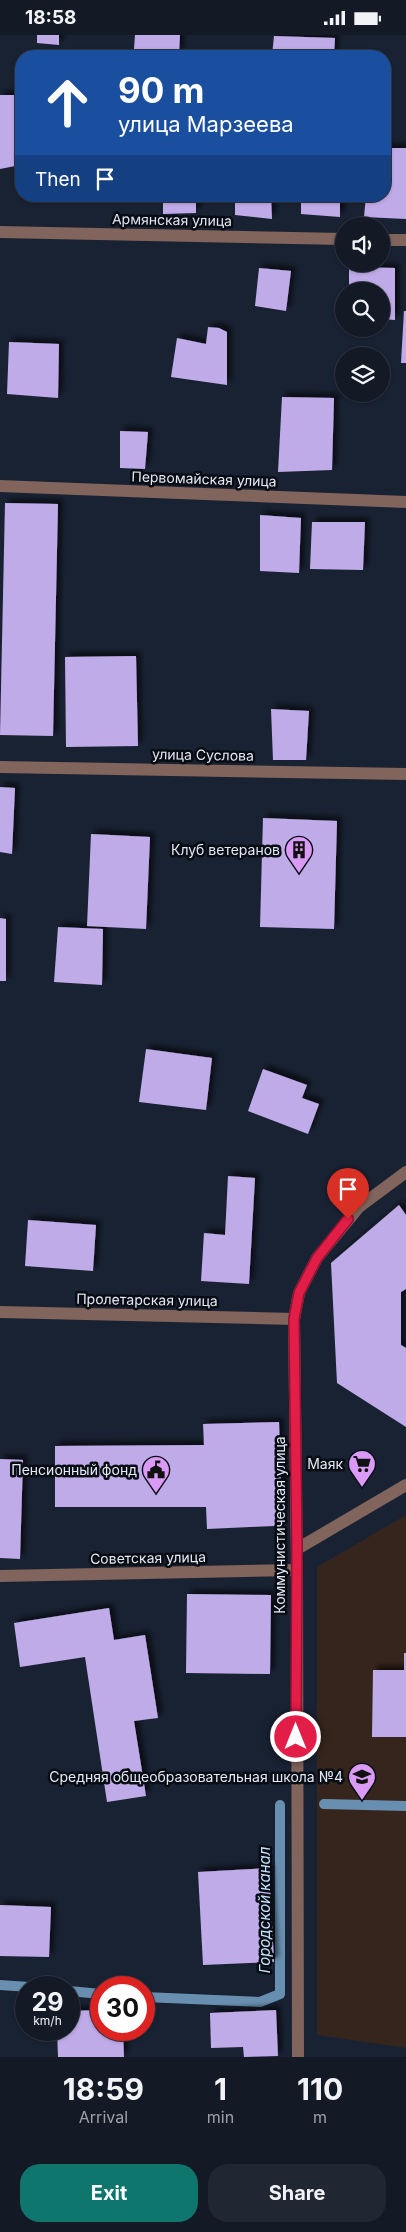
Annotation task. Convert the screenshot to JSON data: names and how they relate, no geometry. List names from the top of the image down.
{
  "streets": {
    "street": [
      "Армянская улица",
      "Первомайская улица",
      "улица Суслова",
      "Пролетарская улица",
      "Коммунистическая улица",
      "Советская улица"
    ]
  },
  "crossings": [
    ["Пролетарская улица", "Коммунистическая улица"],
    ["Коммунистическая улица", "Советская улица"]
  ],
  "water": ["Городской канал"],
  "places": {
    "building": ["Клуб ветеранов"],
    "supermarket": ["Маяк"],
    "public building": ["Пенсионный фонд"],
    "school or university": ["Средняя общеобразовательная школа №4"]
  },
  "page": {
    "status": "18:58",
    "turn": ["90 m", "улица Марзеева"],
    "then": "Then",
    "speed": "29 km/h",
    "limit": "30",
    "eta": [
      "18:59",
      "Arrival",
      "1",
      "min",
      "110",
      "m"
    ],
    "buttons": ["Exit", "Share"]
  }
}
